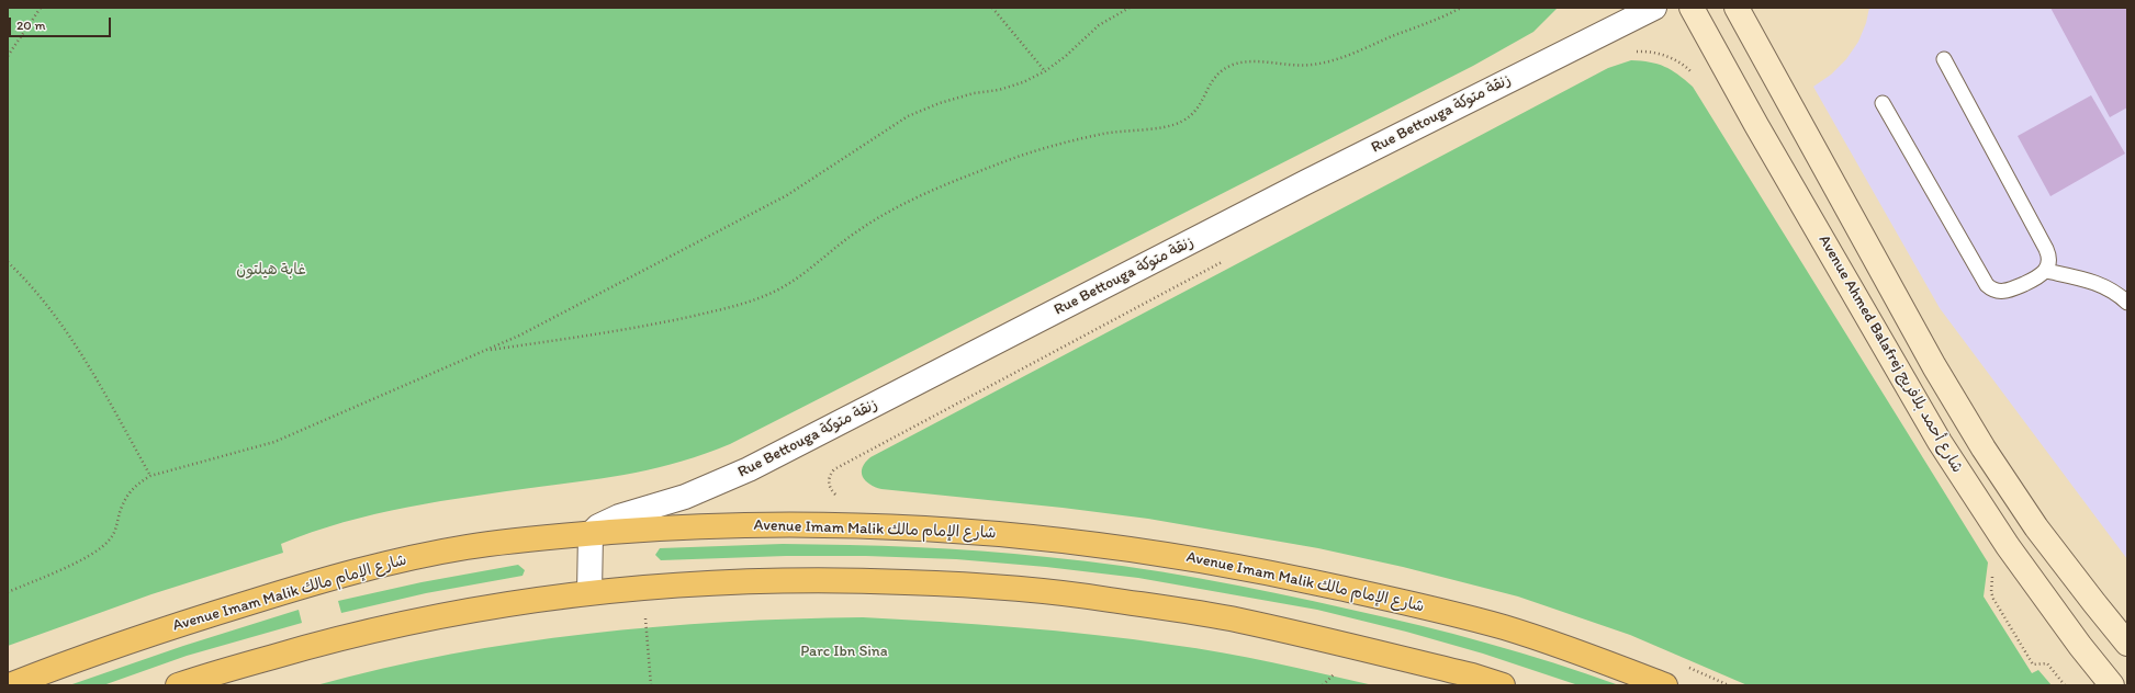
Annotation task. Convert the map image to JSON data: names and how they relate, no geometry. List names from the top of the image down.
{
  "streets": {
    "main road": ["Avenue Ahmed Balafrej شارع أحمد بلافريج", "Avenue Imam Malik شارع الإمام مالك"],
    "street": ["Rue Bettouga زنقة متوكة"]
  },
  "crossings": [
    ["Rue Bettouga زنقة متوكة", "Avenue Imam Malik شارع الإمام مالك"]
  ],
  "parks": ["غابة هيلتون", "Parc Ibn Sina"],
  "scale_bar": "20 m"
}
